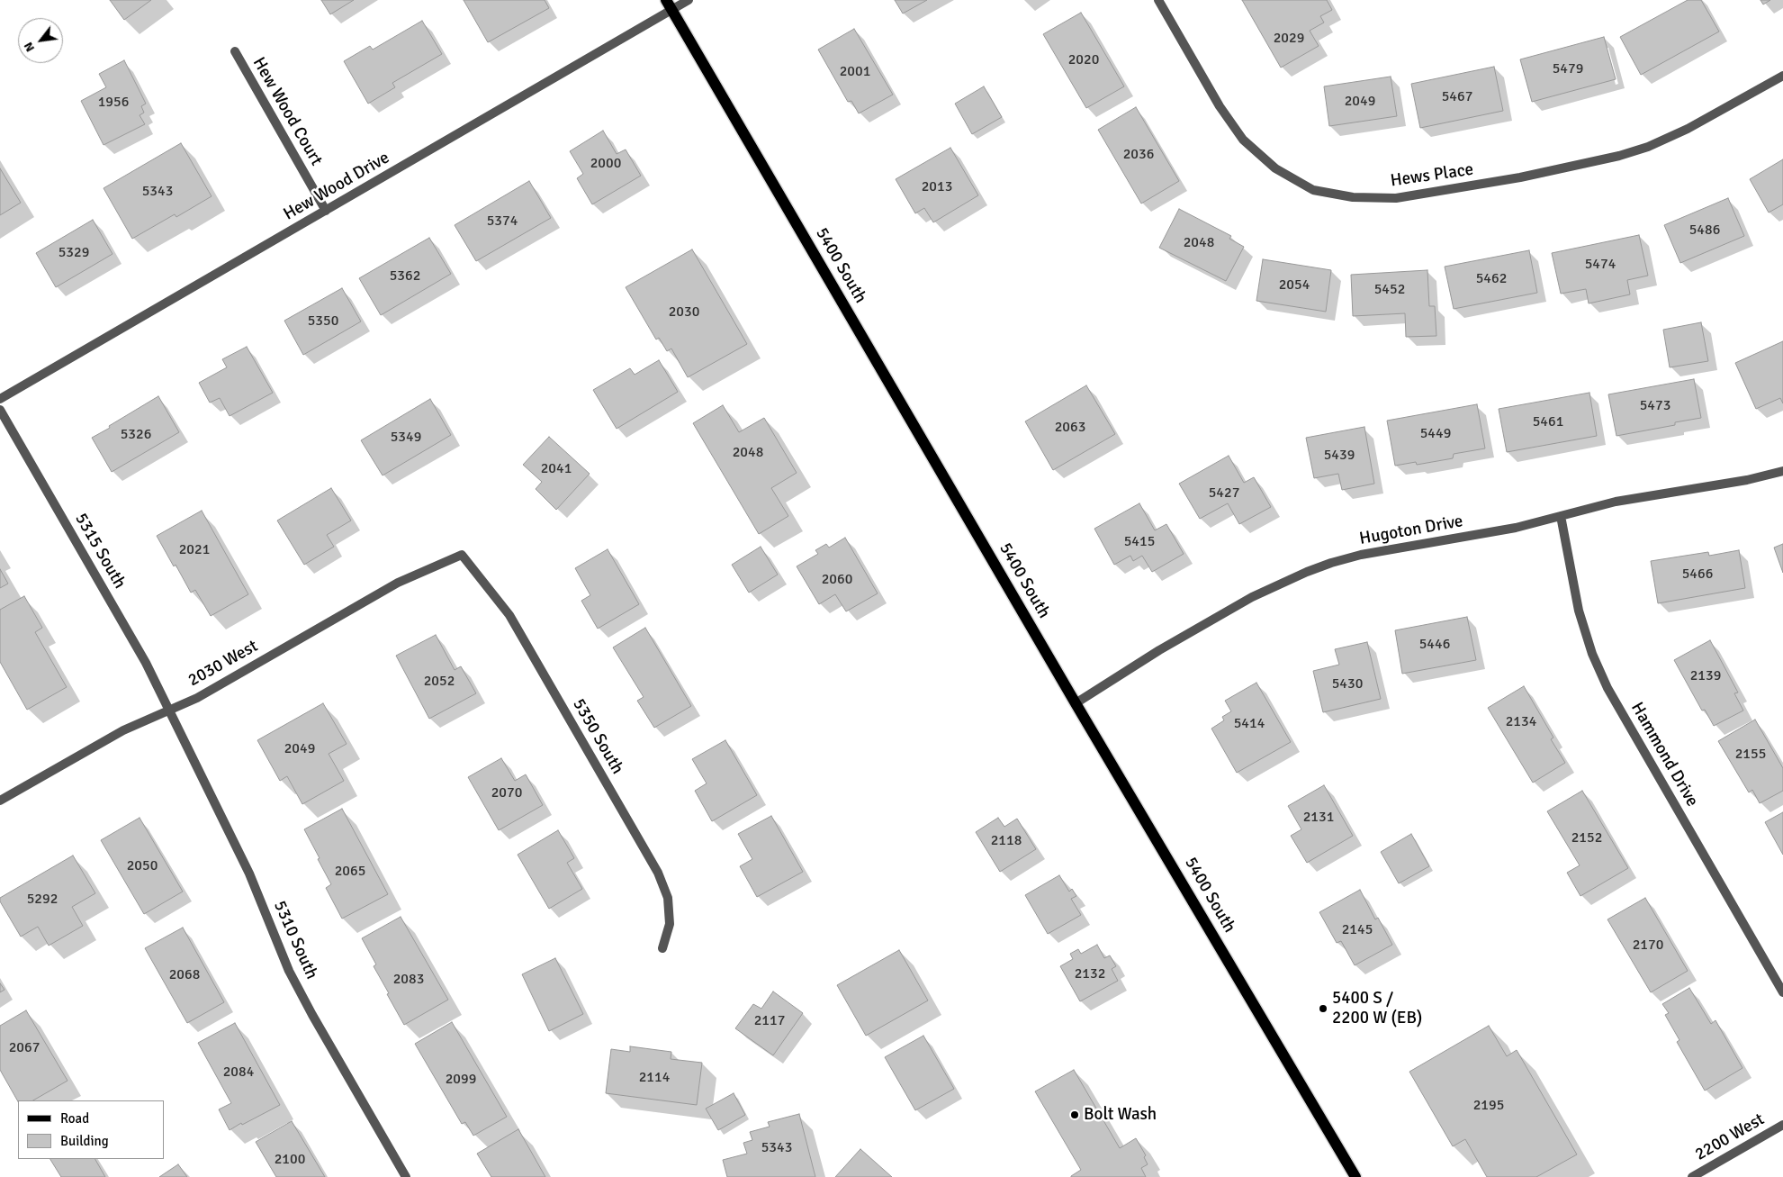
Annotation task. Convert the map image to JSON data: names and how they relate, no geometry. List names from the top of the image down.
{
  "streets": {
    "main road": ["5400 South"],
    "street": [
      "Hew Wood Court",
      "Hews Place",
      "Hew Wood Drive",
      "Hugoton Drive",
      "5315 South",
      "2030 West",
      "5350 South",
      "Hammond Drive",
      "5310 South",
      "2200 West"
    ]
  },
  "crossings": [
    ["Hew Wood Court", "Hew Wood Drive"],
    ["Hew Wood Drive", "5400 South"],
    ["5400 South", "Hugoton Drive"],
    ["Hugoton Drive", "Hammond Drive"],
    ["5315 South", "2030 West"],
    ["5315 South", "5310 South"],
    ["2030 West", "5350 South"],
    ["2030 West", "5310 South"]
  ],
  "places": ["5400 S / 2200 W (EB)", "Bolt Wash"],
  "house_numbers": [
    "2029",
    "2020",
    "5479",
    "2001",
    "5467",
    "2049",
    "1956",
    "2036",
    "2000",
    "2013",
    "5343",
    "5374",
    "5486",
    "2048",
    "5329",
    "5474",
    "5362",
    "5462",
    "2054",
    "5452",
    "2030",
    "5350",
    "5473",
    "5461",
    "2063",
    "5449",
    "5326",
    "5349",
    "2048",
    "5439",
    "2041",
    "5427",
    "5415",
    "2021",
    "5466",
    "2060",
    "5446",
    "2139",
    "2052",
    "5430",
    "2134",
    "5414",
    "2049",
    "2155",
    "2070",
    "2131",
    "2152",
    "2118",
    "2050",
    "2065",
    "5292",
    "2145",
    "2170",
    "2132",
    "2068",
    "2083",
    "2117",
    "2067",
    "2084",
    "2114",
    "2099",
    "2195",
    "5343",
    "2100"
  ],
  "legend": ["Road", "Building"],
  "north": "bottom left"
}
